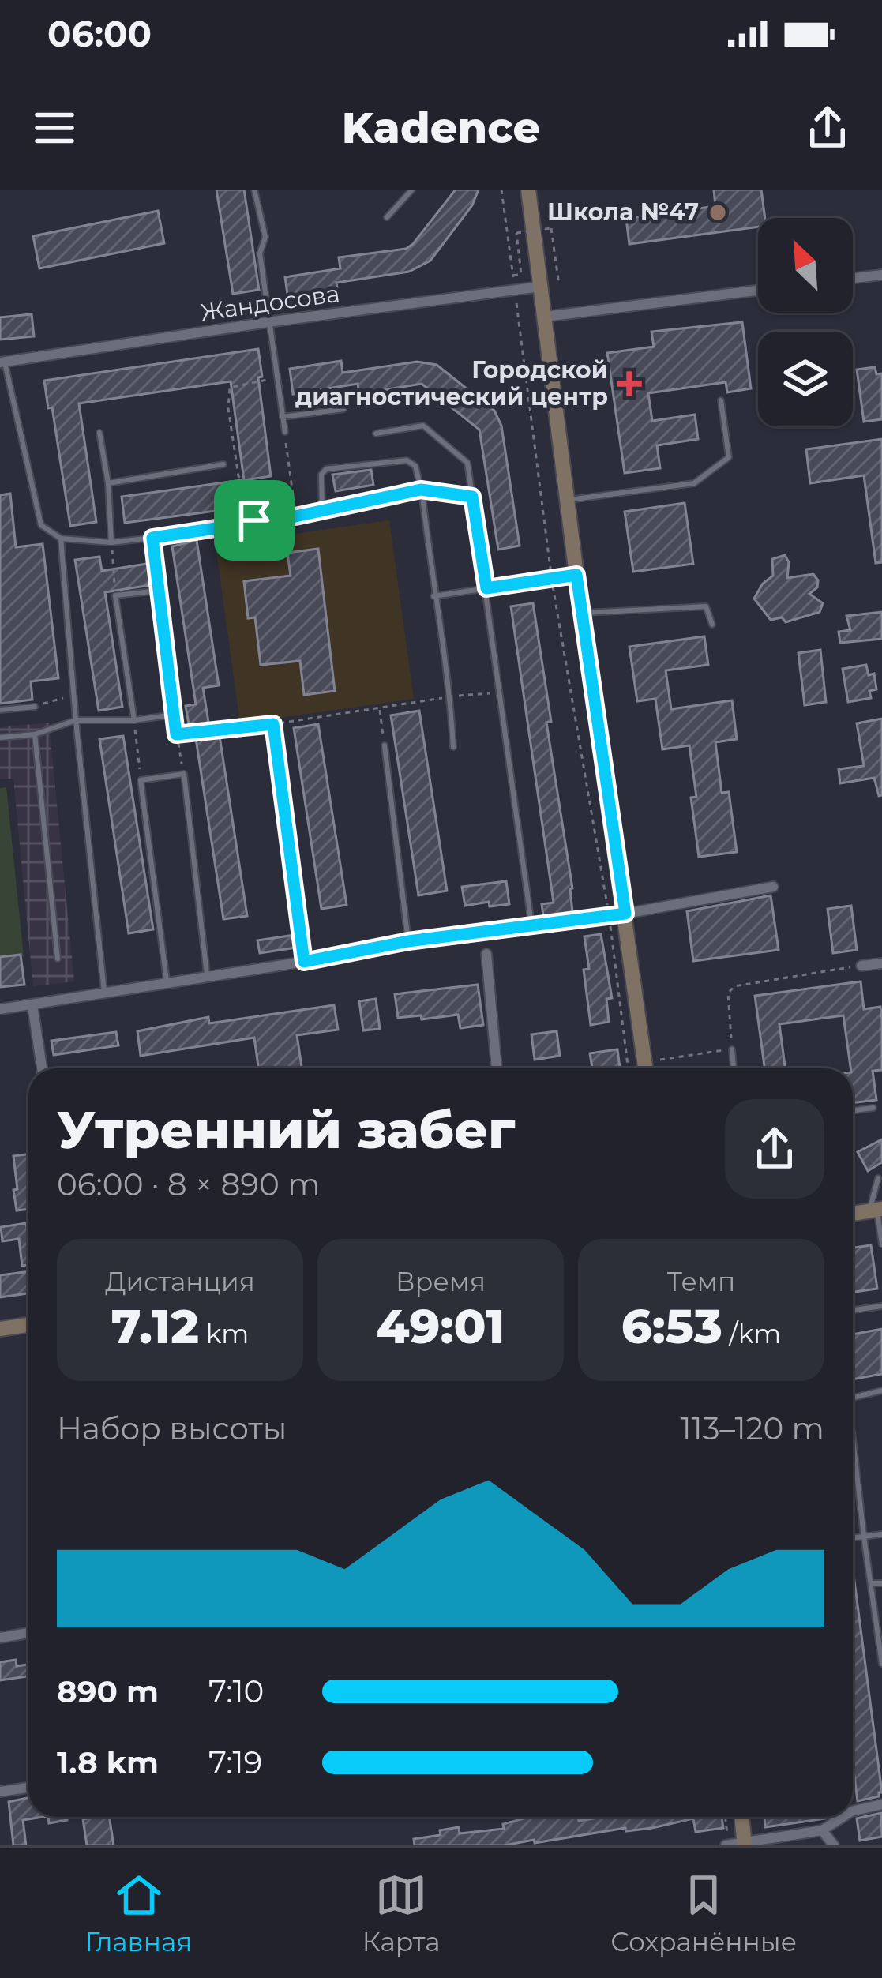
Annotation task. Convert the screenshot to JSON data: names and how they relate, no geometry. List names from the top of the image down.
{
  "streets": {
    "street": ["Жандосова"]
  },
  "places": {
    "other": ["Школа №47"],
    "health": ["Городской диагностический центр"]
  },
  "north": "top left",
  "page": {
    "status": "06:00",
    "header": "Kadence",
    "heading": ["Утренний забег", "06:00 · 8 × 890 m"],
    "stats": [
      ["Дистанция", "7.12 km"],
      ["Время", "49:01"],
      ["Темп", "6:53 /km"]
    ],
    "chart": ["Набор высоты", "113–120 m"],
    "list": [
      {
        "name": "890 m",
        "note": "7:10"
      },
      {
        "name": "1.8 km",
        "note": "7:19"
      }
    ],
    "tabs": ["Главная", "Карта", "Сохранённые"]
  }
}
